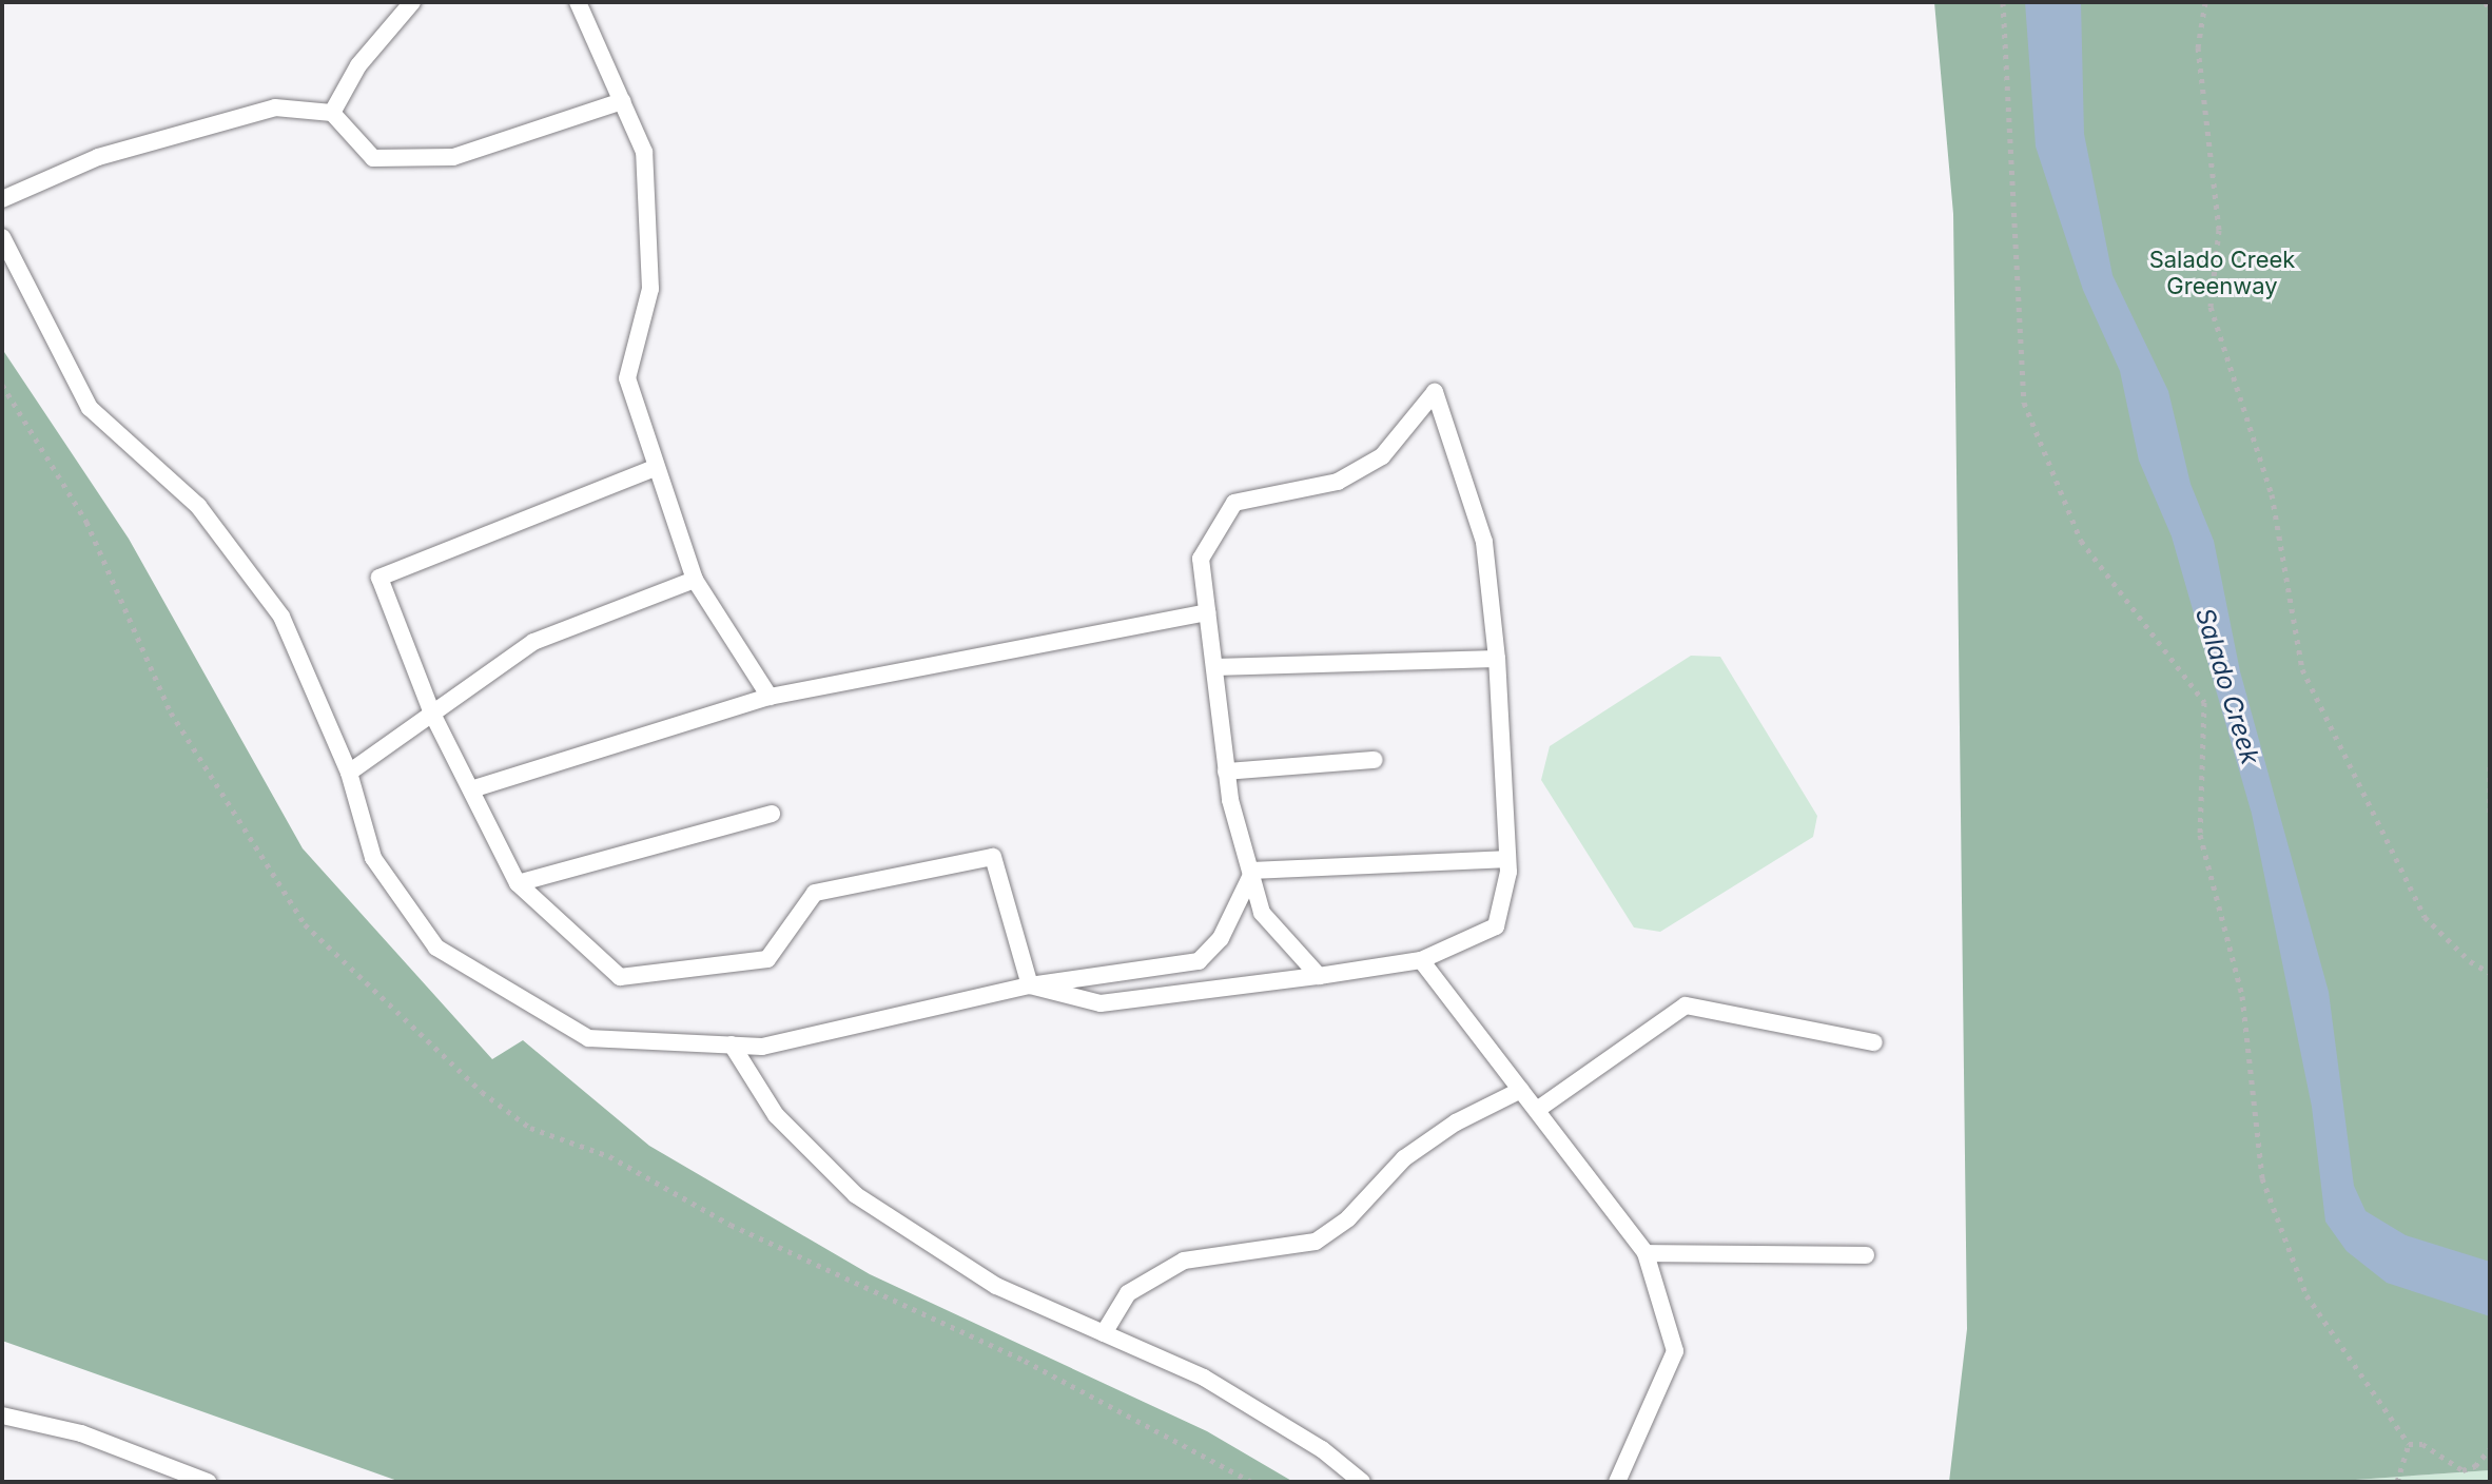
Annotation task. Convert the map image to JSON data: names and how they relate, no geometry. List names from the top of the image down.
{
  "water": ["Salado Creek"],
  "parks": ["Salado Creek Greenway"]
}
